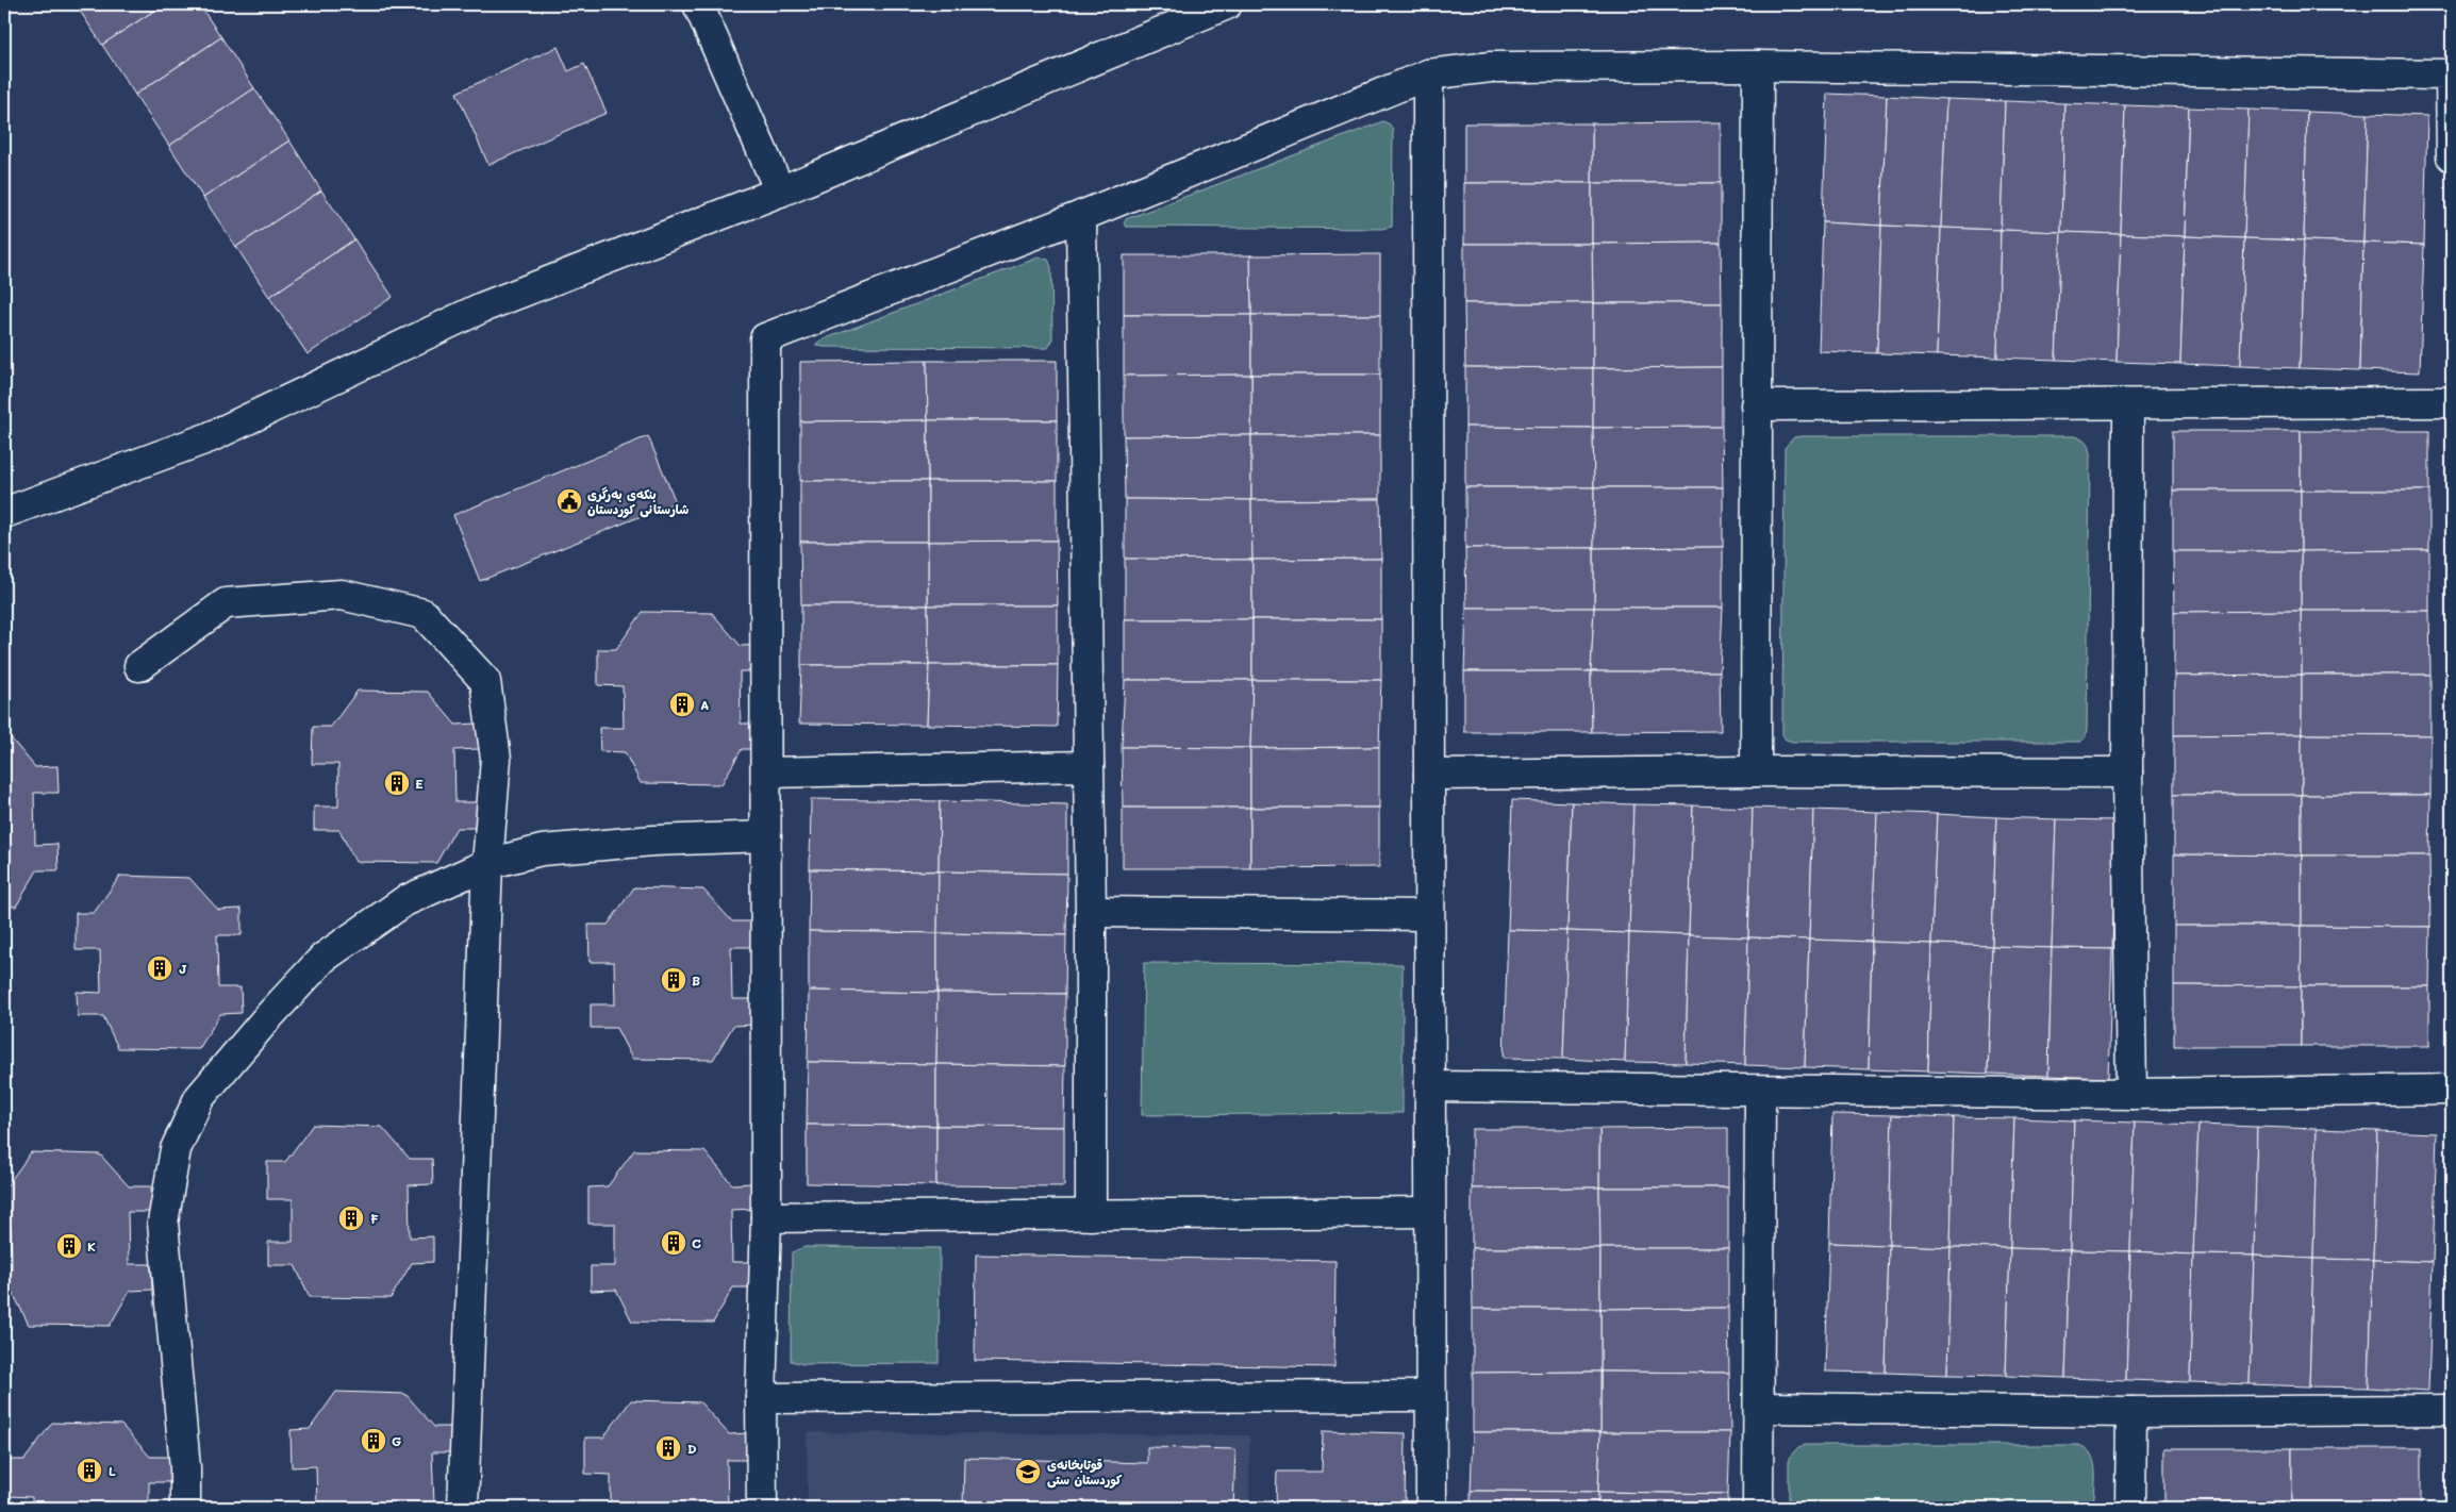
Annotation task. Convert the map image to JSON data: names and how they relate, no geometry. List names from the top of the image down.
{
  "places": {
    "public building": ["بنکەی بەرگری شارستانی کوردستان"],
    "building": [
      "A",
      "E",
      "J",
      "B",
      "F",
      "C",
      "K",
      "G",
      "D",
      "L"
    ],
    "school or university": ["قوتابخانەی کوردستان ستی"]
  }
}
